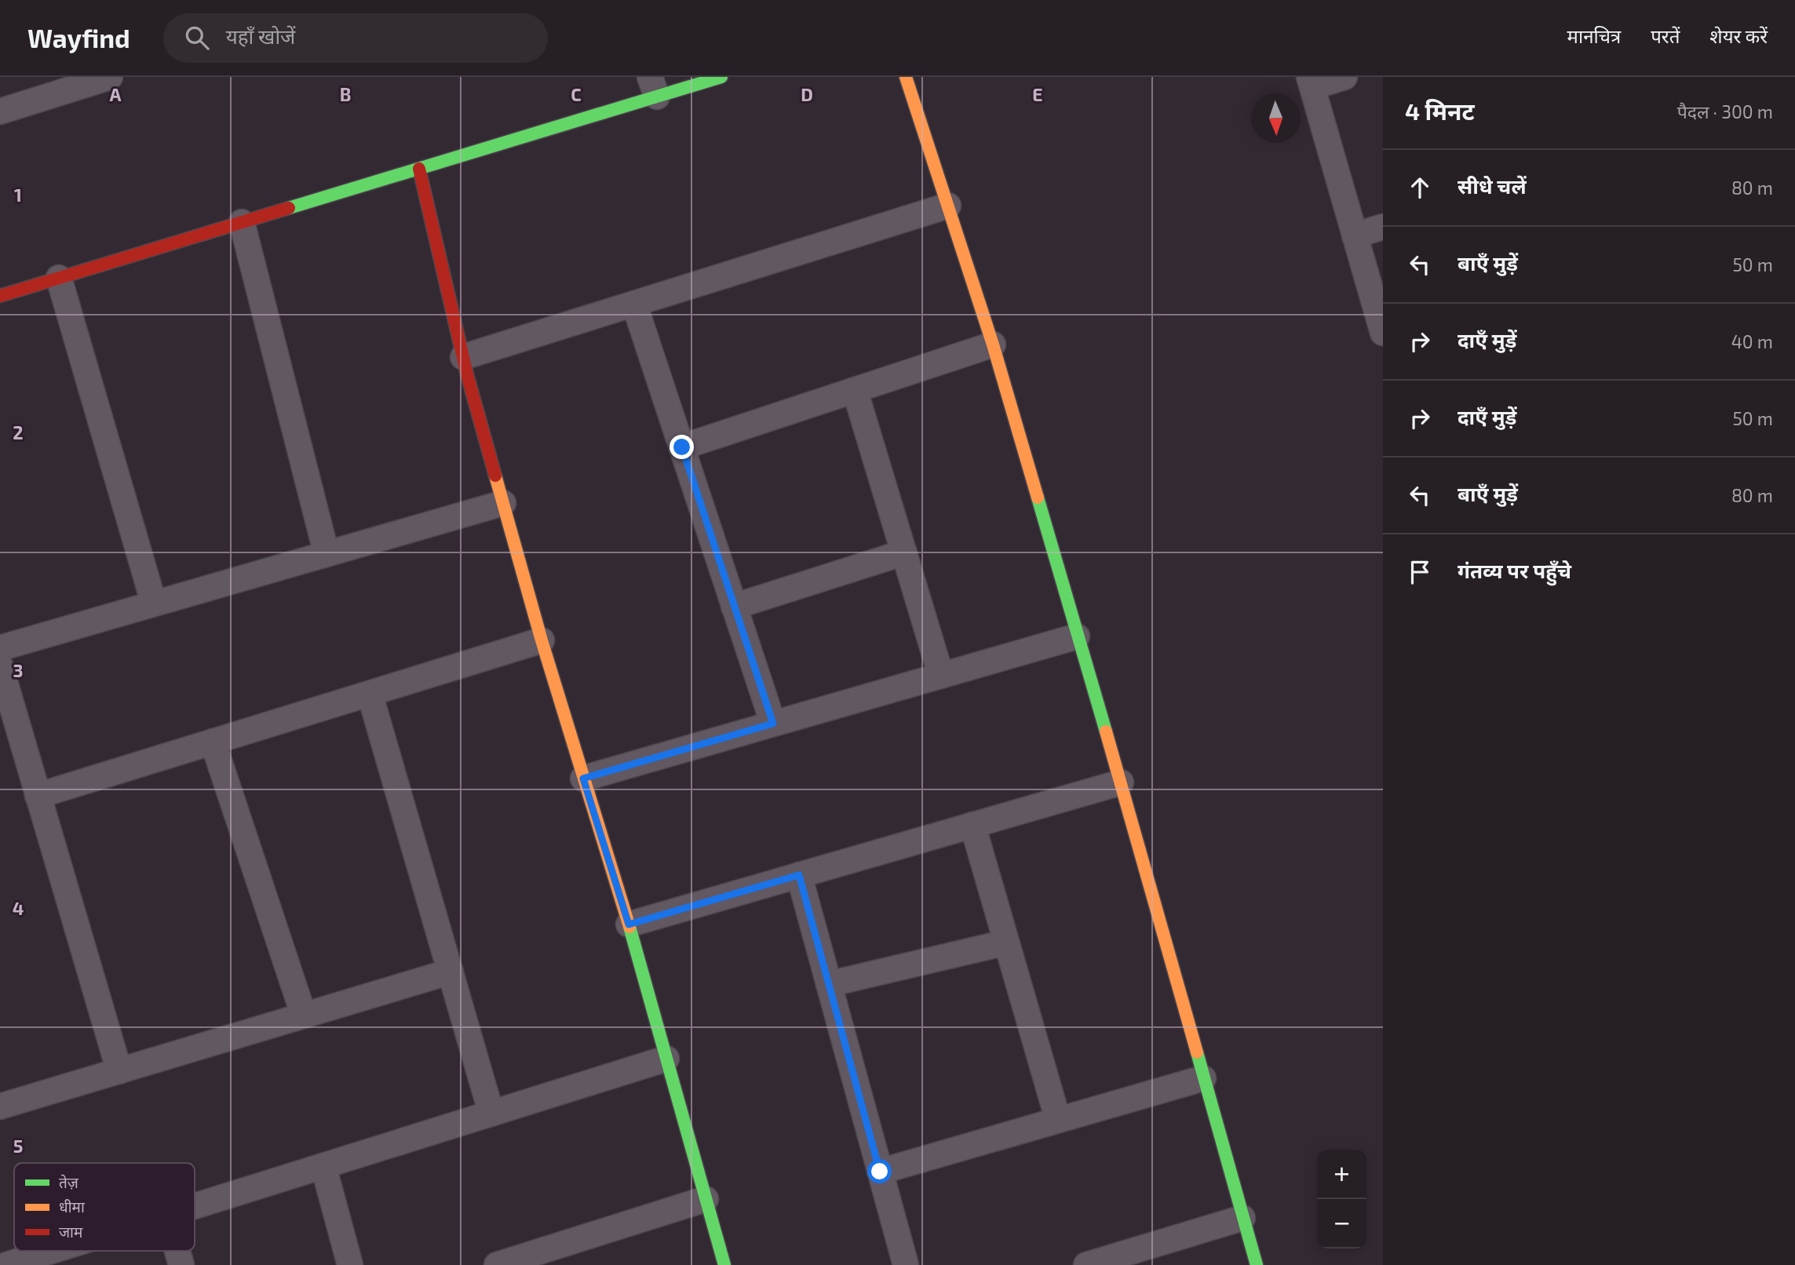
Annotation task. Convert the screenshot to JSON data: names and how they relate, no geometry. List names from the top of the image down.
{
  "legend": ["तेज़", "धीमा", "जाम"],
  "north": "bottom",
  "page": {
    "header": "Wayfind",
    "search": "यहाँ खोजें",
    "nav": ["मानचित्र", "परतें", "शेयर करें"],
    "heading": ["4 मिनट", "पैदल · 300 m"],
    "list": [
      ["सीधे चलें", "80 m"],
      ["बाएँ मुड़ें", "50 m"],
      ["दाएँ मुड़ें", "40 m"],
      ["दाएँ मुड़ें", "50 m"],
      ["बाएँ मुड़ें", "80 m"],
      "गंतव्य पर पहुँचे"
    ],
    "map_buttons": ["+", "−"]
  },
  "grid": {
    "columns": [
      "A",
      "B",
      "C",
      "D",
      "E"
    ],
    "rows": [
      "1",
      "2",
      "3",
      "4",
      "5"
    ]
  }
}
